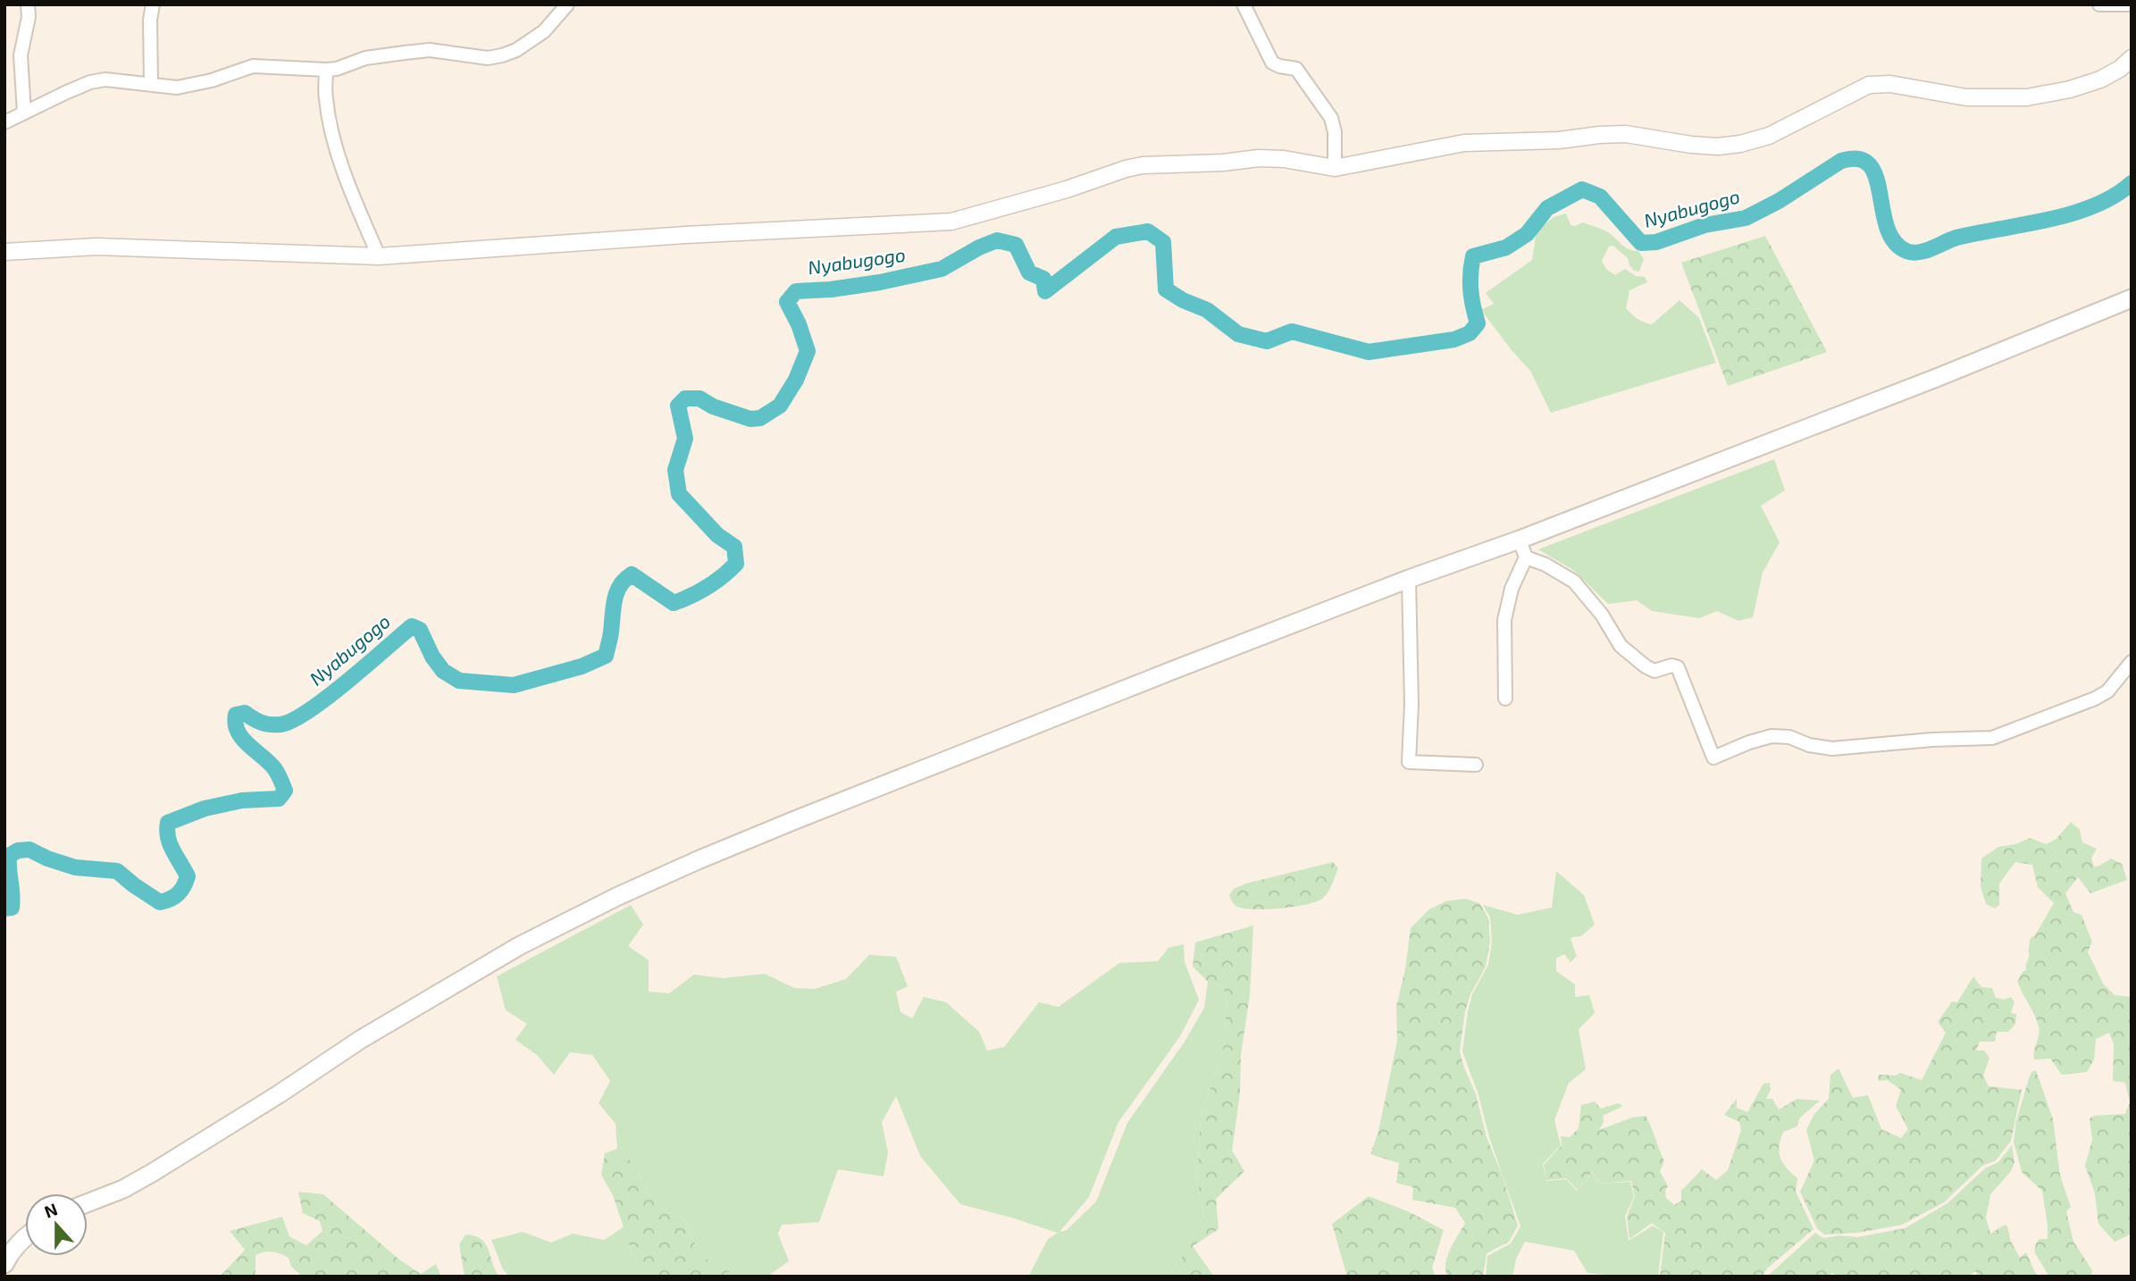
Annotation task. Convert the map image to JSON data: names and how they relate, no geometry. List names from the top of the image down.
{
  "water": ["Nyabugogo"],
  "north": "top"
}
